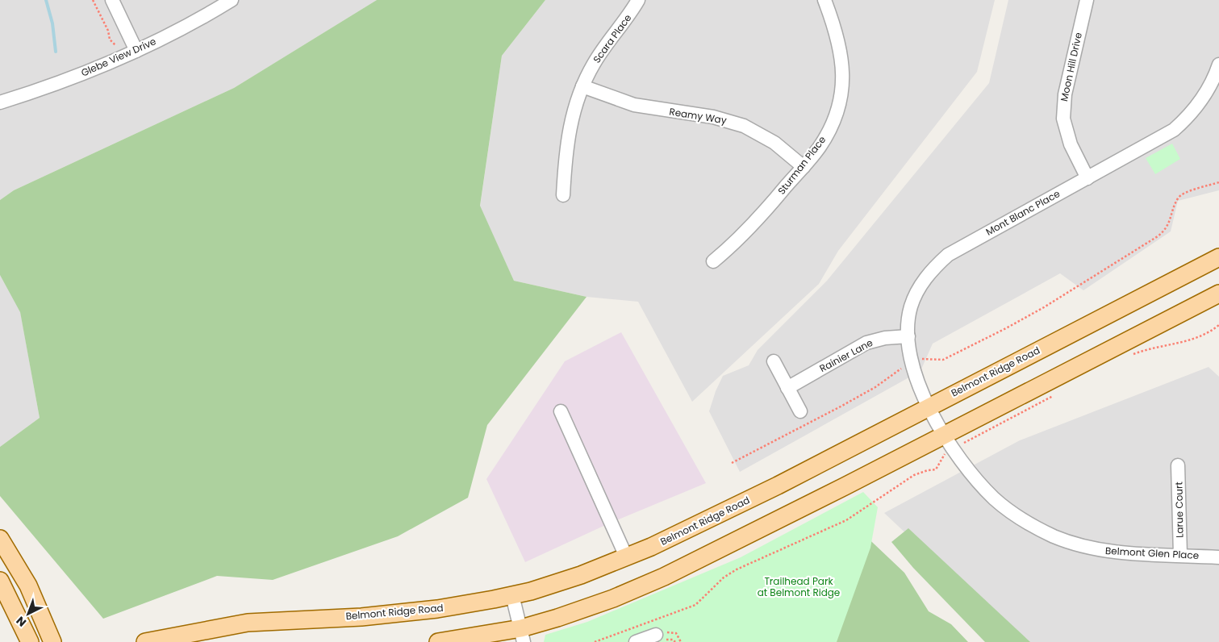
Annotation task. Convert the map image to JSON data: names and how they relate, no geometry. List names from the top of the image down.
{
  "streets": {
    "main road": ["Belmont Ridge Road"],
    "street": [
      "Scara Place",
      "Glebe View Drive",
      "Moon Hill Drive",
      "Reamy Way",
      "Sturman Place",
      "Mont Blanc Place",
      "Rainier Lane",
      "Larue Court",
      "Belmont Glen Place"
    ]
  },
  "crossings": [
    ["Scara Place", "Reamy Way"],
    ["Moon Hill Drive", "Mont Blanc Place"],
    ["Reamy Way", "Sturman Place"],
    ["Mont Blanc Place", "Rainier Lane"],
    ["Mont Blanc Place", "Belmont Ridge Road"],
    ["Mont Blanc Place", "Belmont Glen Place"],
    ["Belmont Ridge Road", "Belmont Glen Place"],
    ["Larue Court", "Belmont Glen Place"]
  ],
  "parks": ["Trailhead Park at Belmont Ridge"],
  "north": "bottom left"
}
